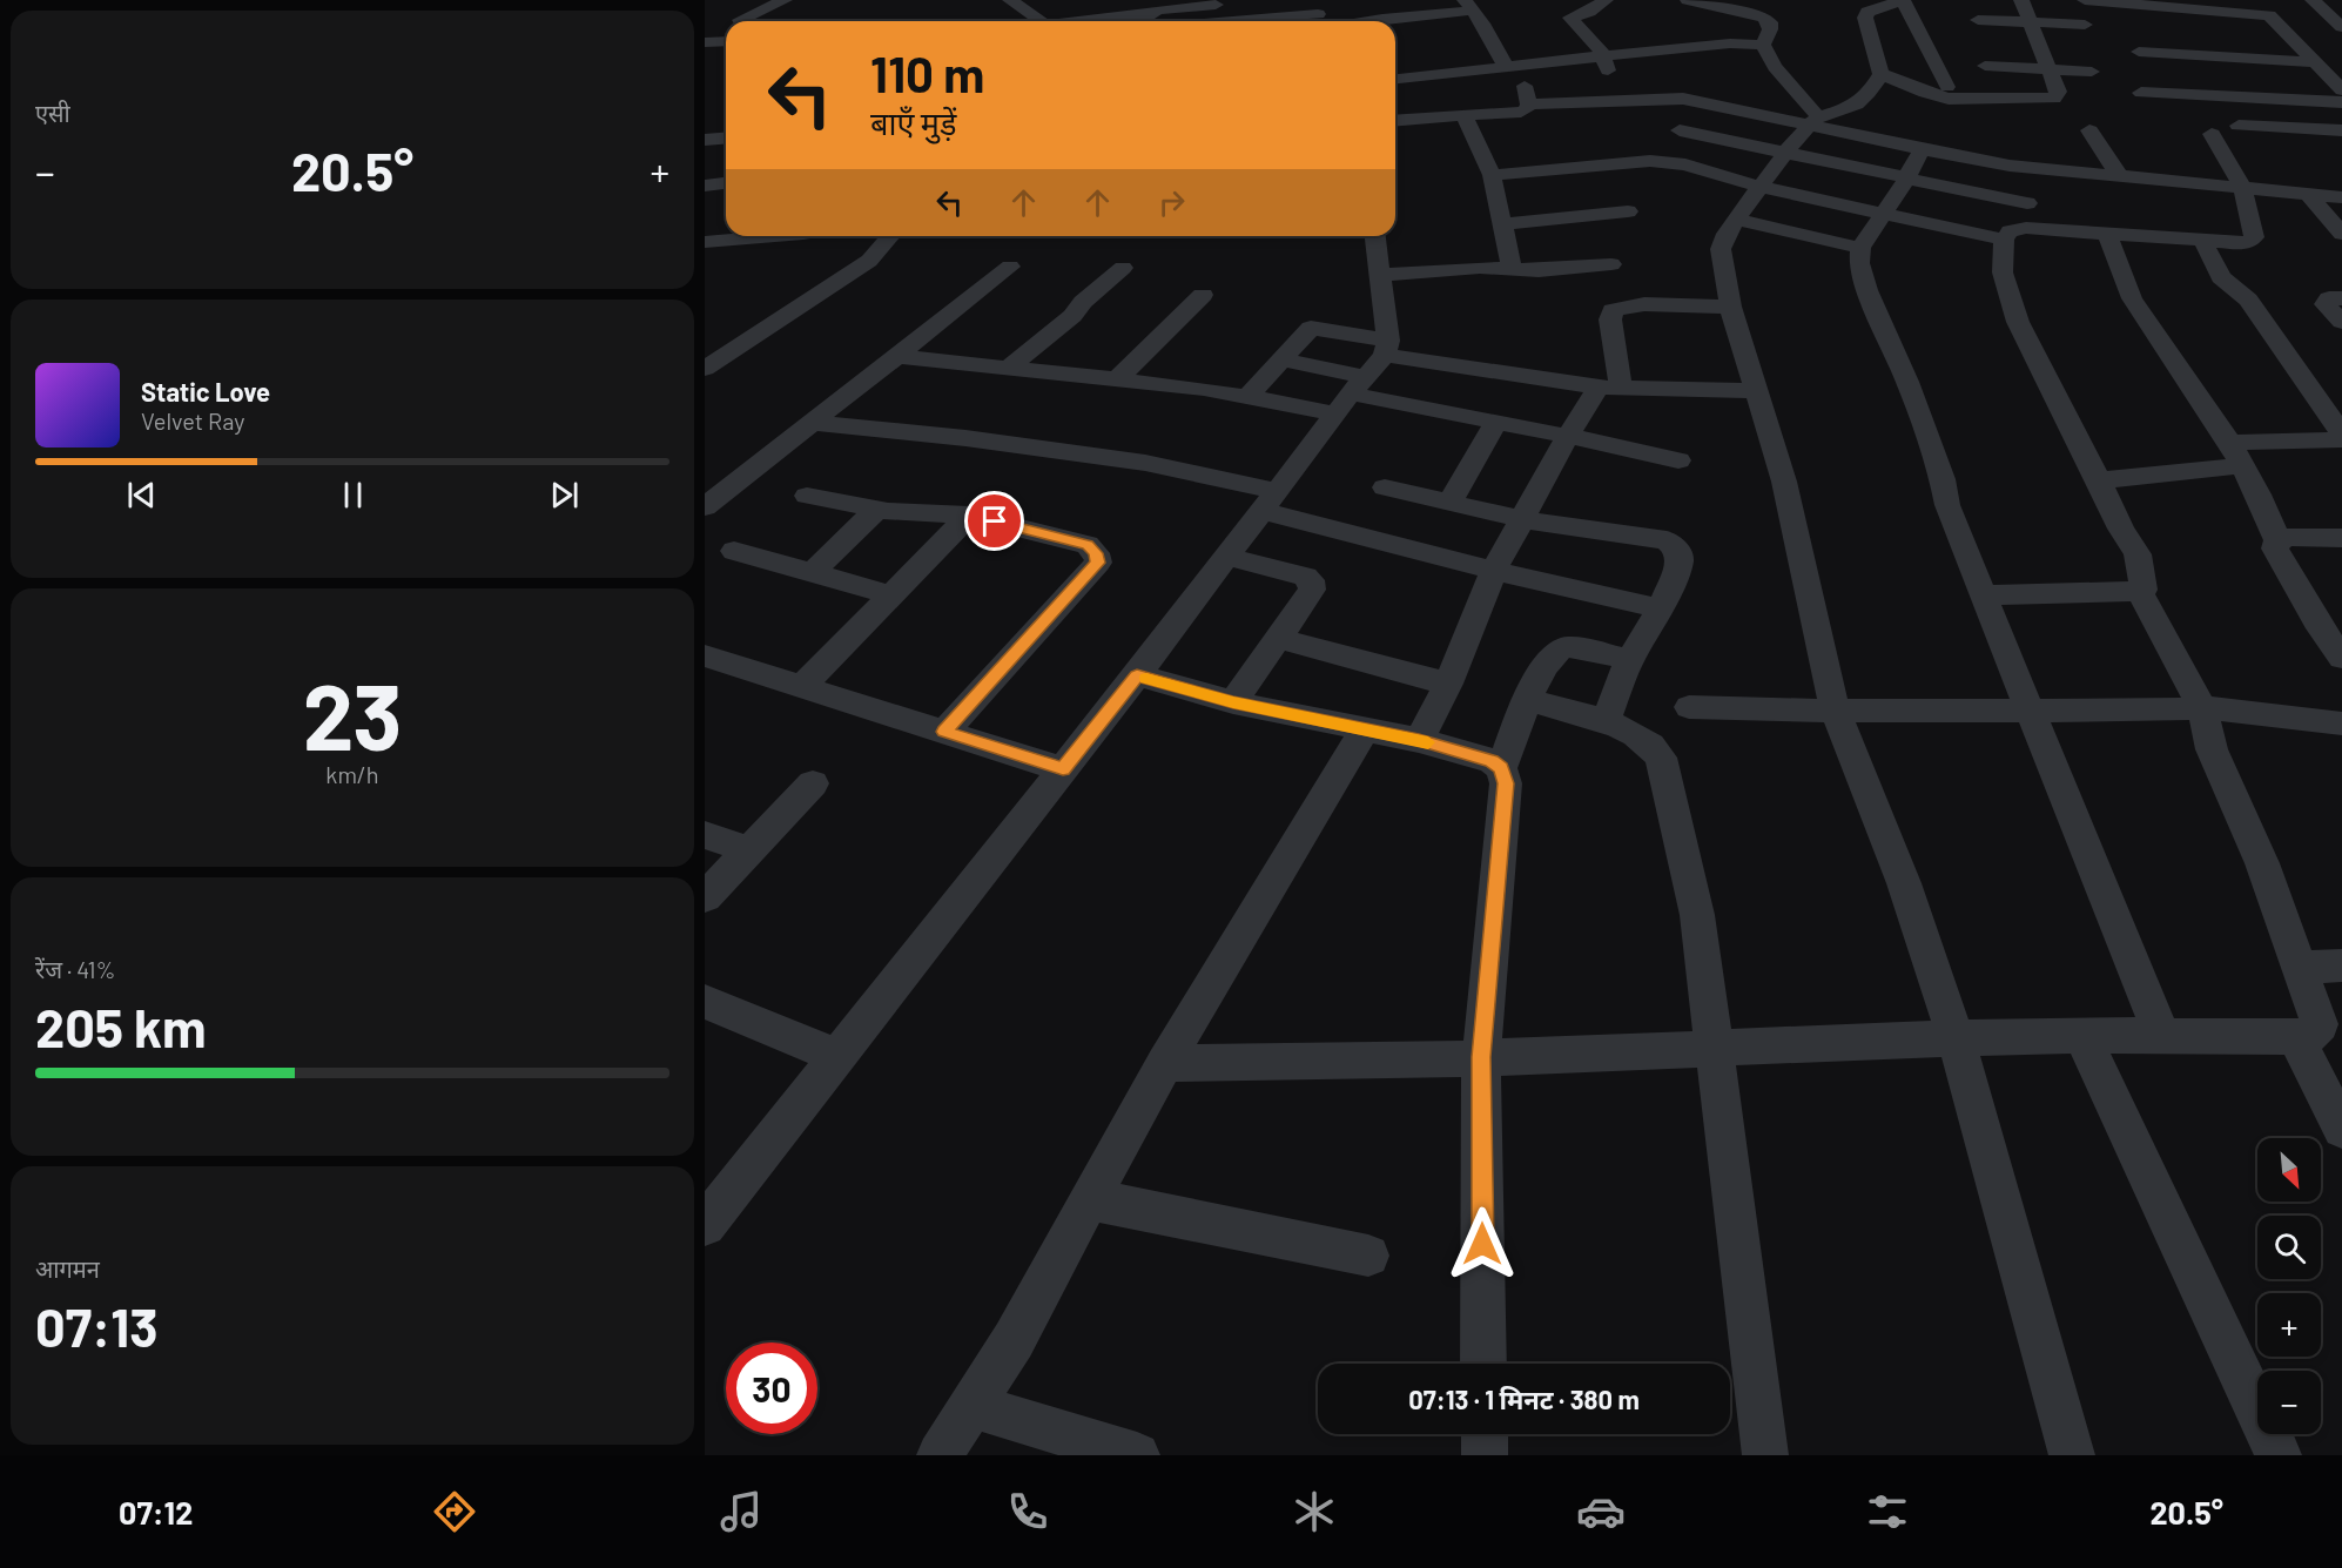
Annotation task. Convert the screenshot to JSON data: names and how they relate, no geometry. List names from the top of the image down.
{
  "north": "bottom right",
  "page": {
    "tile": [
      "एसी",
      ["23", "km/h"],
      ["रेंज · 41%", "205 km"],
      ["आगमन", "07:13"]
    ],
    "turn": ["110 m", "बाएँ मुड़ें"],
    "heat": ["−", "20.5°", "+"],
    "song": ["Static Love", "Velvet Ray"],
    "map_buttons": ["+", "−"],
    "limit": "30",
    "trip": "07:13 · 1 मिनट · 380 m",
    "tabs": ["07:12", "20.5°"]
  }
}
